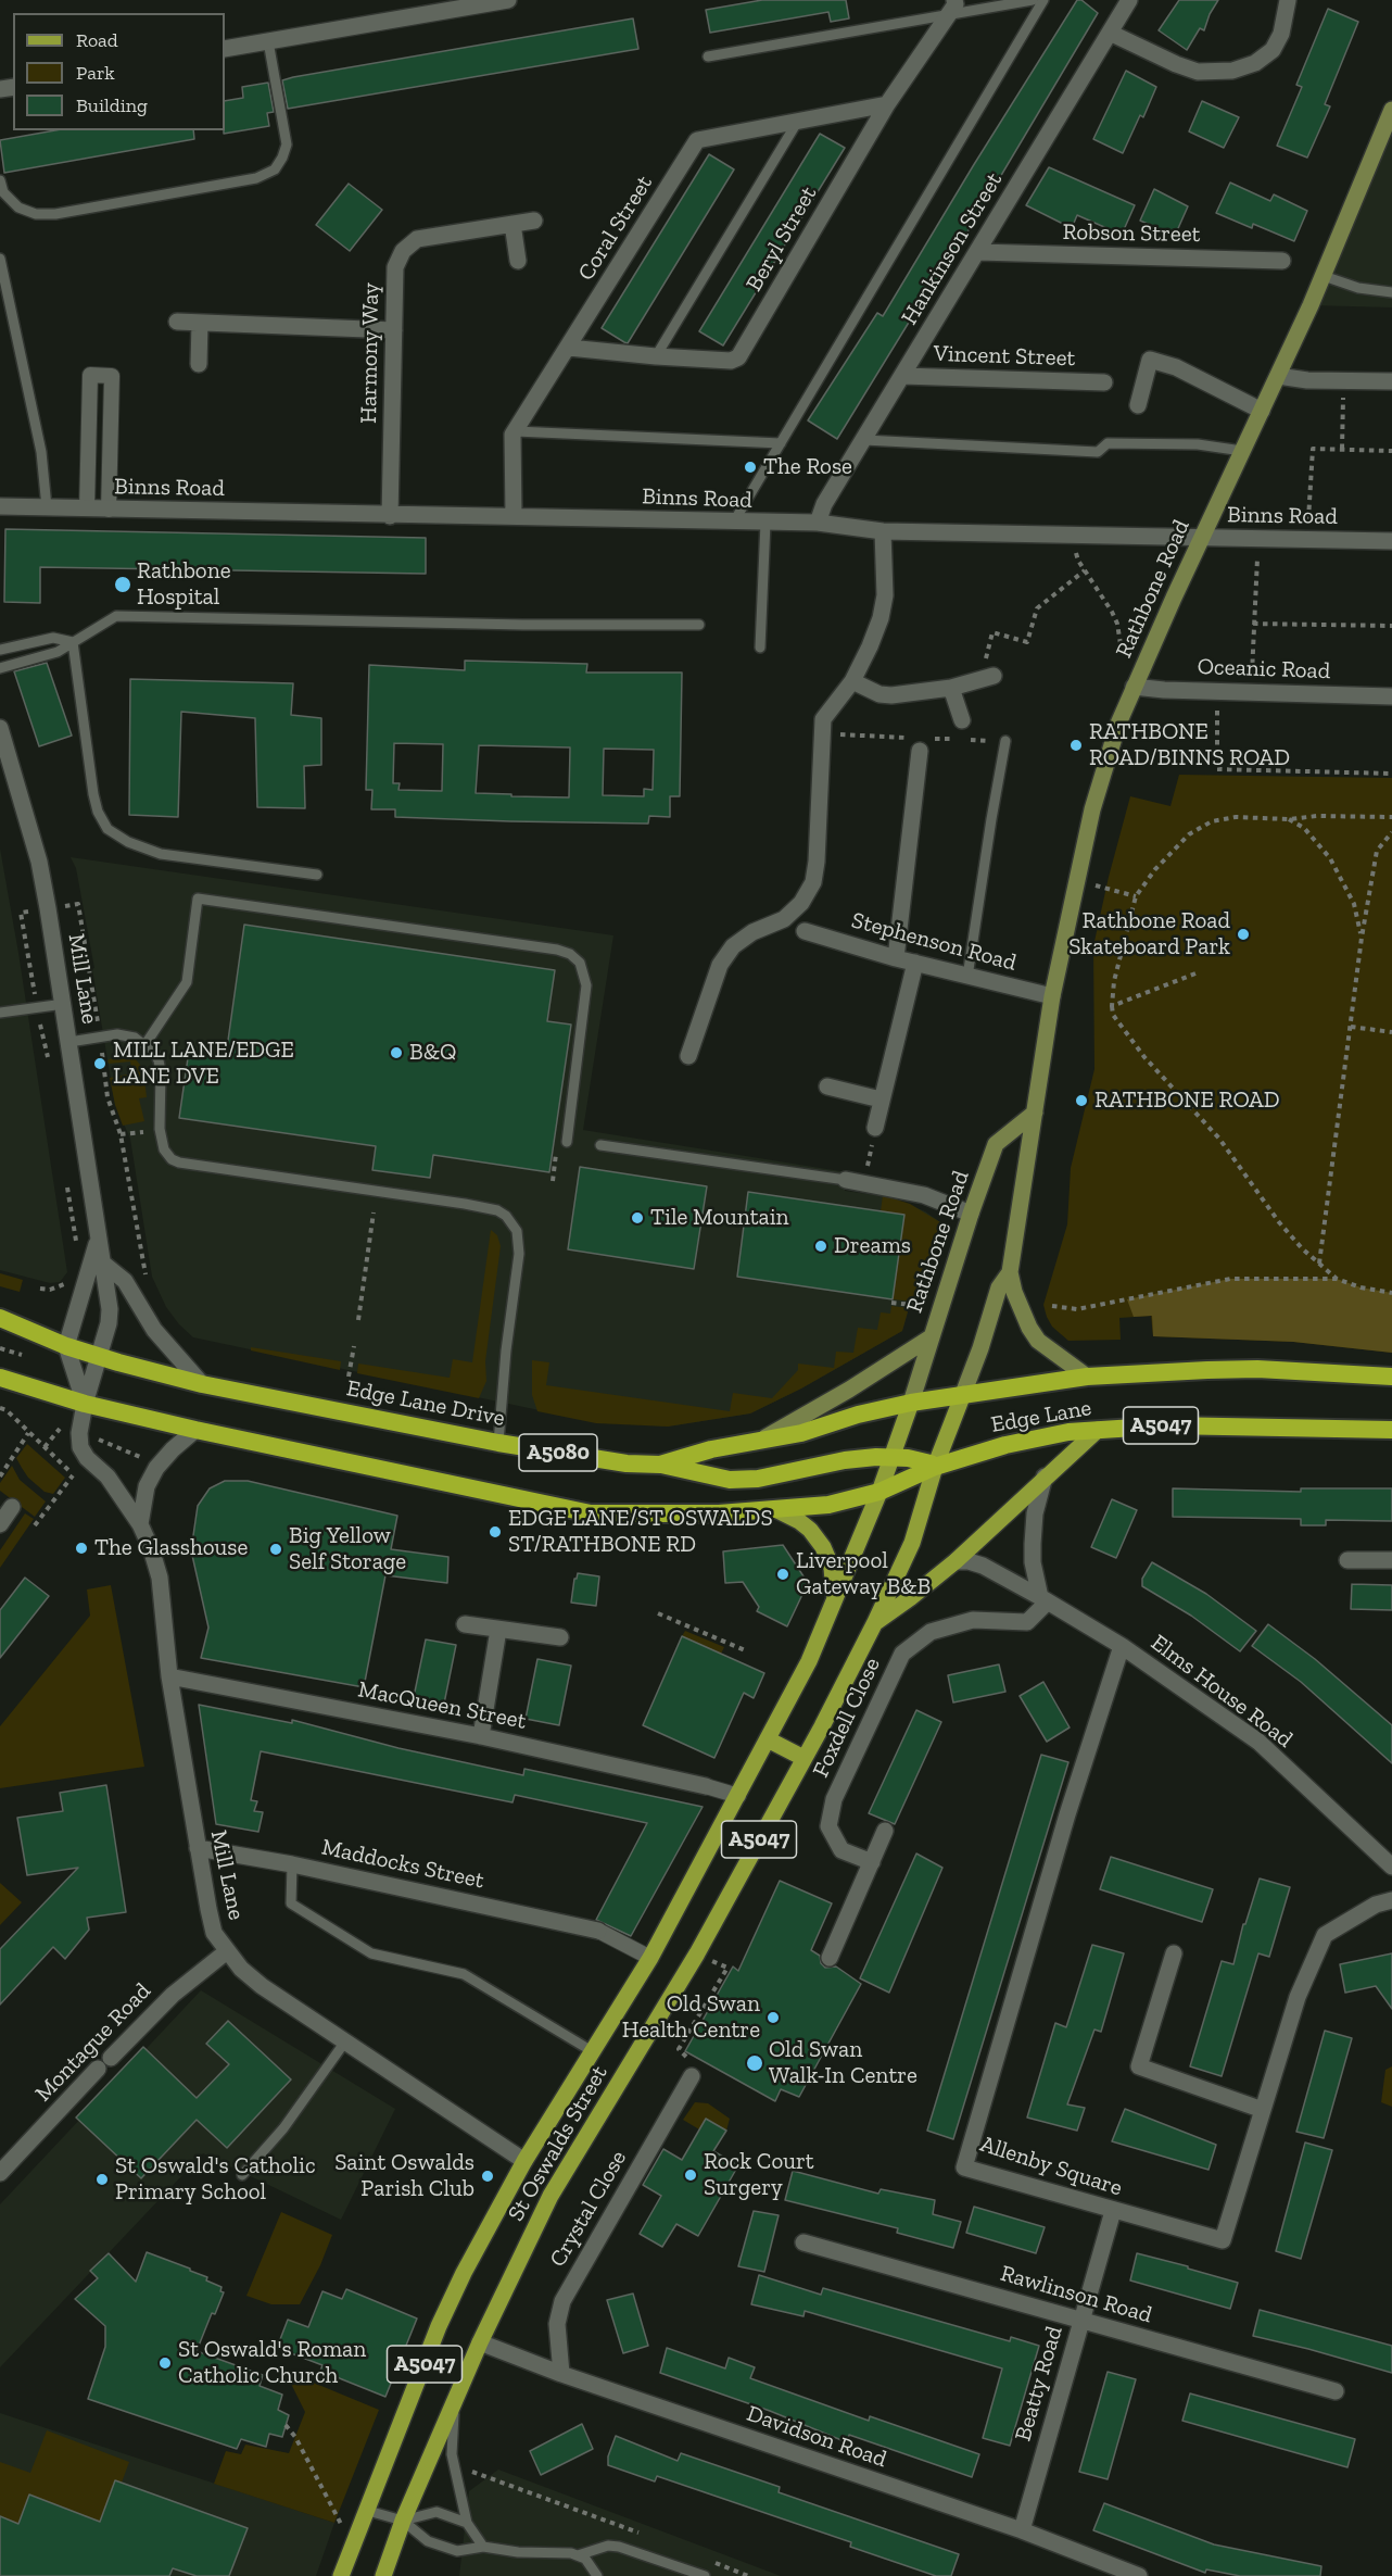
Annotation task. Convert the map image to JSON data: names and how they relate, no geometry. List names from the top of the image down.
{
  "streets": {
    "highway": [
      "Edge Lane Drive",
      "Edge Lane",
      "A5047",
      "A5080"
    ],
    "main road": ["Rathbone Road", "St Oswalds Street"],
    "street": [
      "Coral Street",
      "Robson Street",
      "Beryl Street",
      "Hankinson Street",
      "Harmony Way",
      "Vincent Street",
      "Binns Road",
      "Oceanic Road",
      "Stephenson Road",
      "Mill Lane",
      "Elms House Road",
      "MacQueen Street",
      "Foxdell Close",
      "Maddocks Street",
      "Montague Road",
      "Allenby Square",
      "Crystal Close",
      "Rawlinson Road",
      "Beatty Road",
      "Davidson Road"
    ]
  },
  "crossings": [
    ["Coral Street", "Beryl Street"],
    ["Coral Street", "Binns Road"],
    ["Robson Street", "Hankinson Street"],
    ["Hankinson Street", "Vincent Street"],
    ["Hankinson Street", "Binns Road"],
    ["Harmony Way", "Binns Road"],
    ["Binns Road", "Rathbone Road"],
    ["Rathbone Road", "Oceanic Road"],
    ["Rathbone Road", "Stephenson Road"],
    ["Rathbone Road", "Edge Lane Drive"],
    ["Rathbone Road", "Edge Lane"],
    ["Rathbone Road", "A5047"],
    ["Mill Lane", "Edge Lane Drive"],
    ["Mill Lane", "A5080"],
    ["Mill Lane", "MacQueen Street"],
    ["Mill Lane", "Maddocks Street"],
    ["Mill Lane", "Montague Road"],
    ["Mill Lane", "St Oswalds Street"],
    ["Edge Lane Drive", "Edge Lane"],
    ["Edge Lane Drive", "A5047"],
    ["Edge Lane", "A5047"],
    ["Edge Lane", "A5080"],
    ["Edge Lane", "St Oswalds Street"],
    ["A5047", "A5080"],
    ["A5047", "St Oswalds Street"],
    ["A5080", "St Oswalds Street"],
    ["Elms House Road", "Foxdell Close"],
    ["Elms House Road", "Allenby Square"],
    ["St Oswalds Street", "Davidson Road"],
    ["Allenby Square", "Beatty Road"],
    ["Crystal Close", "Davidson Road"],
    ["Rawlinson Road", "Beatty Road"],
    ["Beatty Road", "Davidson Road"]
  ],
  "places": [
    "The Rose",
    "Rathbone Hospital",
    "RATHBONE ROAD/BINNS ROAD",
    "Rathbone Road Skateboard Park",
    "B&Q",
    "MILL LANE/EDGE LANE DVE",
    "RATHBONE ROAD",
    "Tile Mountain",
    "Dreams",
    "EDGE LANE/ST OSWALDS ST/RATHBONE RD",
    "The Glasshouse",
    "Big Yellow Self Storage",
    "Liverpool Gateway B&B",
    "Old Swan Health Centre",
    "Old Swan Walk-In Centre",
    "Rock Court Surgery",
    "Saint Oswalds Parish Club",
    "St Oswald's Catholic Primary School",
    "St Oswald's Roman Catholic Church"
  ],
  "legend": ["Road", "Park", "Building"]
}
